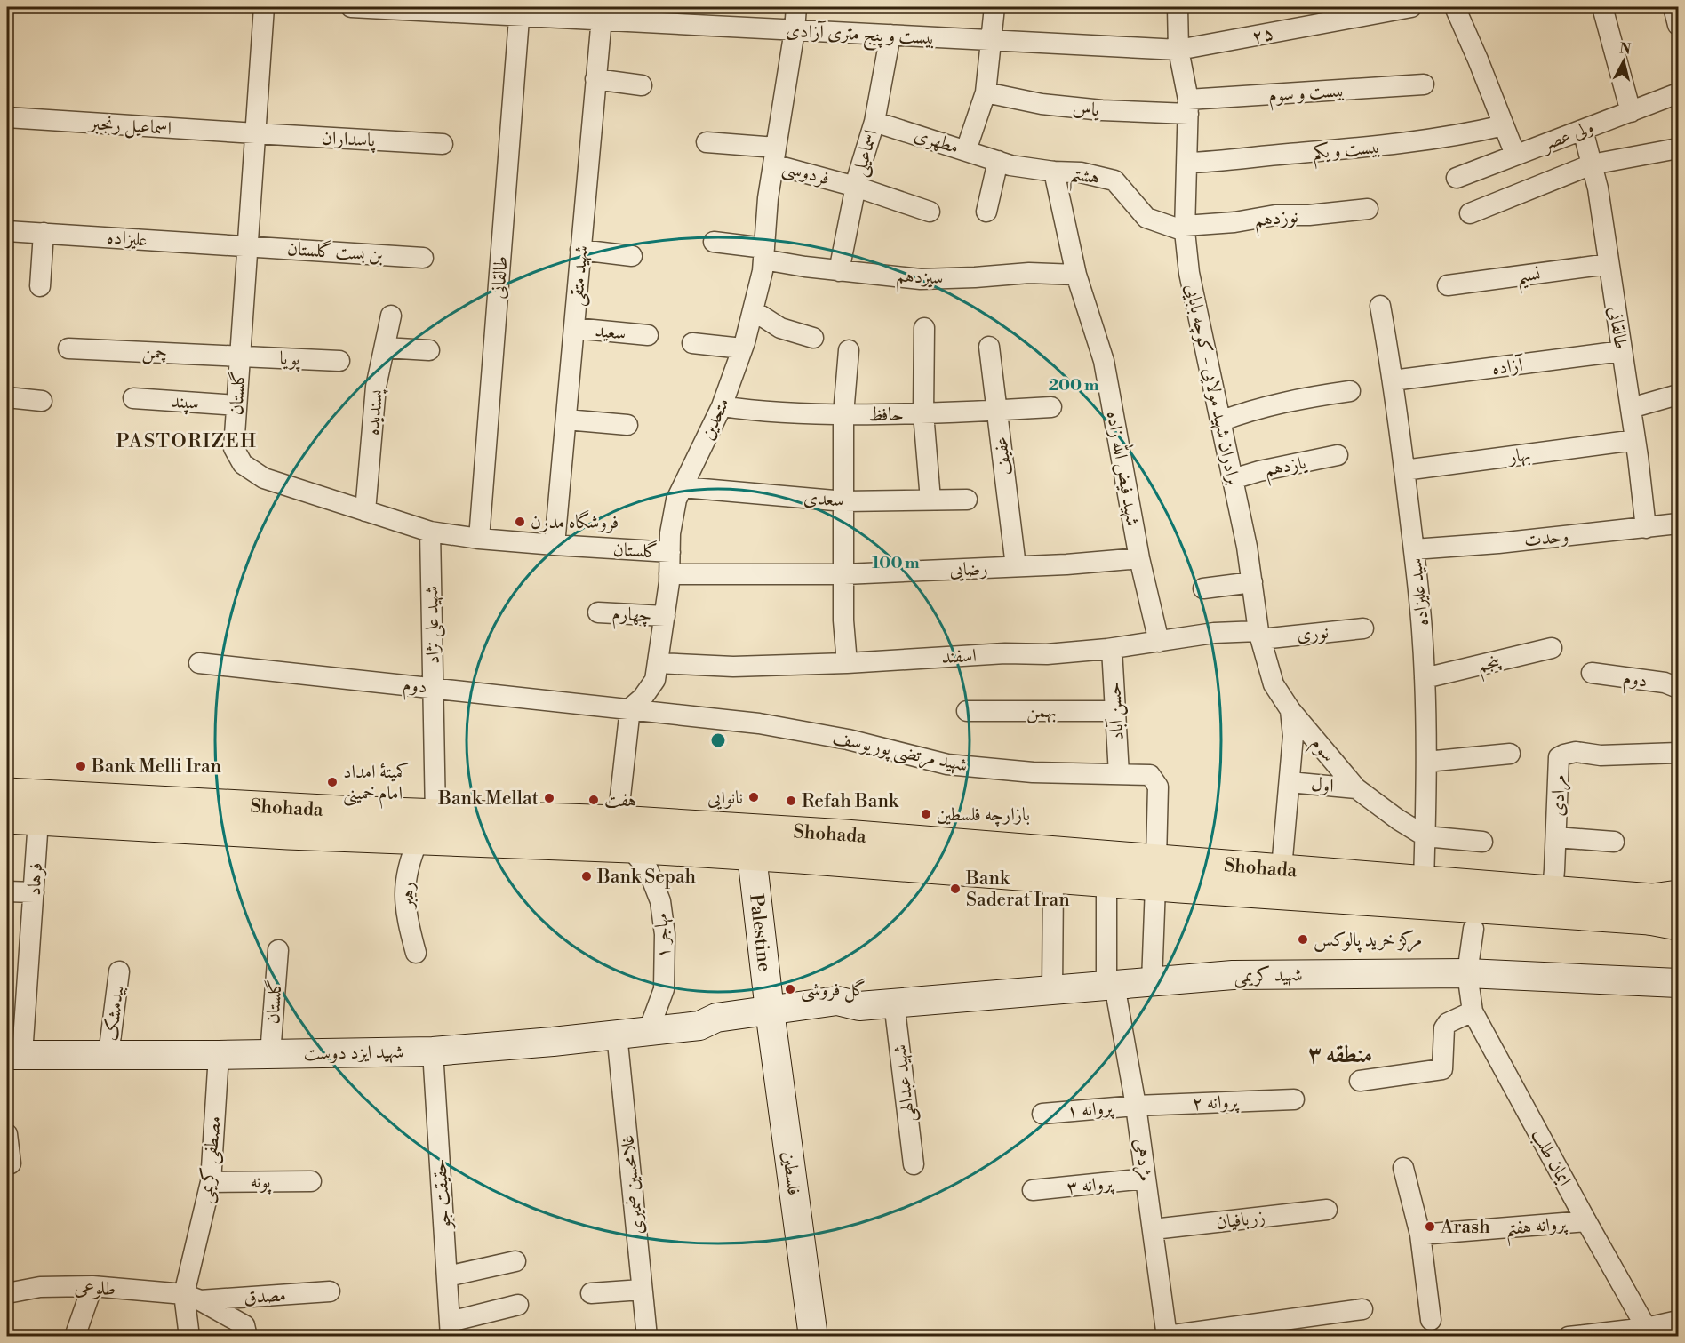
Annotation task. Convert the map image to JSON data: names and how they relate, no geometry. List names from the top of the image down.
{
  "streets": {
    "main road": [
      "Shohada",
      "Palestine",
      "شهید کریمی",
      "شهید ایزد دوست",
      "فلسطین"
    ],
    "street": [
      "بیست و پنج متری آزادی",
      "۲۵",
      "بیست و سوم",
      "یاس",
      "اسماعیل رنجبر",
      "ولی عصر",
      "پاسداران",
      "مطهری",
      "بیست و یکم",
      "اسماعیلی",
      "فردوسی",
      "هشتم",
      "نوزدهم",
      "علیزاده",
      "بن بست گلستان",
      "نسیم",
      "شهید متقی",
      "سیزدهم",
      "طالقانی",
      "سعید",
      "چمن",
      "پویا",
      "آزاده",
      "برادران شهید مولایی - کوچه بابایی",
      "گلستان",
      "سپند",
      "پسندیده",
      "حافظ",
      "متحدین",
      "بهار",
      "عفیف",
      "یازدهم",
      "شهید فیض الله زاده",
      "سعدی",
      "وحدت",
      "رضایی",
      "سید علیزاده",
      "چهارم",
      "شهید علی نژاد",
      "نوری",
      "اسفند",
      "پنجم",
      "دوم",
      "بهمن",
      "حسن آباد",
      "سوم",
      "شهید مرتضی پوریوسف",
      "اول",
      "مرادی",
      "فرهاد",
      "رهبر",
      "مهاجر ۱",
      "بیدمشک",
      "شهید عبدالهی",
      "پروانه ۲",
      "پروانه ۱",
      "ایمان طلب",
      "مصطفی کریمی",
      "مژدهی",
      "پونه",
      "غلامحسین ضمیری",
      "پروانه ۳",
      "حقیقت جو",
      "زربافیان",
      "پروانه هفتم",
      "طلوعی",
      "مصدق"
    ]
  },
  "crossings": [
    ["بیست و پنج متری آزادی", "۲۵"],
    ["بیست و پنج متری آزادی", "اسماعیلی"],
    ["بیست و پنج متری آزادی", "شهید متقی"],
    ["بیست و پنج متری آزادی", "طالقانی"],
    ["بیست و پنج متری آزادی", "برادران شهید مولایی - کوچه بابایی"],
    ["بیست و پنج متری آزادی", "متحدین"],
    ["۲۵", "برادران شهید مولایی - کوچه بابایی"],
    ["بیست و سوم", "یاس"],
    ["بیست و سوم", "برادران شهید مولایی - کوچه بابایی"],
    ["یاس", "برادران شهید مولایی - کوچه بابایی"],
    ["اسماعیل رنجبر", "پاسداران"],
    ["اسماعیل رنجبر", "گلستان"],
    ["ولی عصر", "طالقانی"],
    ["پاسداران", "گلستان"],
    ["مطهری", "اسماعیلی"],
    ["مطهری", "هشتم"],
    ["بیست و یکم", "برادران شهید مولایی - کوچه بابایی"],
    ["اسماعیلی", "فردوسی"],
    ["اسماعیلی", "سیزدهم"],
    ["فردوسی", "متحدین"],
    ["هشتم", "نوزدهم"],
    ["هشتم", "برادران شهید مولایی - کوچه بابایی"],
    ["هشتم", "شهید فیض الله زاده"],
    ["نوزدهم", "برادران شهید مولایی - کوچه بابایی"],
    ["علیزاده", "بن بست گلستان"],
    ["علیزاده", "گلستان"],
    ["بن بست گلستان", "گلستان"],
    ["نسیم", "طالقانی"],
    ["شهید متقی", "سعید"],
    ["شهید متقی", "گلستان"],
    ["سیزدهم", "متحدین"],
    ["سیزدهم", "شهید فیض الله زاده"],
    ["طالقانی", "آزاده"],
    ["طالقانی", "گلستان"],
    ["طالقانی", "بهار"],
    ["طالقانی", "وحدت"],
    ["چمن", "پویا"],
    ["چمن", "گلستان"],
    ["پویا", "گلستان"],
    ["آزاده", "سید علیزاده"],
    ["برادران شهید مولایی - کوچه بابایی", "یازدهم"],
    ["برادران شهید مولایی - کوچه بابایی", "نوری"],
    ["برادران شهید مولایی - کوچه بابایی", "اسفند"],
    ["برادران شهید مولایی - کوچه بابایی", "سوم"],
    ["گلستان", "سپند"],
    ["گلستان", "پسندیده"],
    ["گلستان", "متحدین"],
    ["گلستان", "شهید علی نژاد"],
    ["گلستان", "شهید ایزد دوست"],
    ["حافظ", "متحدین"],
    ["حافظ", "عفیف"],
    ["متحدین", "سعدی"],
    ["متحدین", "رضایی"],
    ["متحدین", "چهارم"],
    ["متحدین", "اسفند"],
    ["متحدین", "دوم"],
    ["متحدین", "شهید مرتضی پوریوسف"],
    ["بهار", "سید علیزاده"],
    ["عفیف", "رضایی"],
    ["شهید فیض الله زاده", "رضایی"],
    ["شهید فیض الله زاده", "اسفند"],
    ["وحدت", "سید علیزاده"],
    ["سید علیزاده", "پنجم"],
    ["سید علیزاده", "Shohada"],
    ["شهید علی نژاد", "دوم"],
    ["شهید علی نژاد", "Shohada"],
    ["نوری", "اسفند"],
    ["اسفند", "حسن آباد"],
    ["دوم", "شهید مرتضی پوریوسف"],
    ["بهمن", "حسن آباد"],
    ["حسن آباد", "شهید مرتضی پوریوسف"],
    ["سوم", "اول"],
    ["شهید مرتضی پوریوسف", "Shohada"],
    ["مرادی", "Shohada"],
    ["Shohada", "فرهاد"],
    ["Shohada", "رهبر"],
    ["Shohada", "Palestine"],
    ["Shohada", "مهاجر ۱"],
    ["Shohada", "مژدهی"],
    ["فرهاد", "شهید ایزد دوست"],
    ["Palestine", "شهید کریمی"],
    ["Palestine", "شهید ایزد دوست"],
    ["Palestine", "فلسطین"],
    ["مهاجر ۱", "شهید ایزد دوست"],
    ["شهید کریمی", "شهید ایزد دوست"],
    ["شهید کریمی", "شهید عبدالهی"],
    ["شهید کریمی", "ایمان طلب"],
    ["شهید کریمی", "مژدهی"],
    ["شهید کریمی", "فلسطین"],
    ["بیدمشک", "شهید ایزد دوست"],
    ["شهید ایزد دوست", "مصطفی کریمی"],
    ["شهید ایزد دوست", "فلسطین"],
    ["شهید ایزد دوست", "غلامحسین ضمیری"],
    ["شهید ایزد دوست", "حقیقت جو"],
    ["پروانه ۲", "پروانه ۱"],
    ["پروانه ۲", "مژدهی"],
    ["پروانه ۱", "مژدهی"],
    ["ایمان طلب", "پروانه هفتم"],
    ["مصطفی کریمی", "پونه"],
    ["مصطفی کریمی", "طلوعی"],
    ["مصطفی کریمی", "مصدق"],
    ["مژدهی", "پروانه ۳"],
    ["مژدهی", "زربافیان"],
    ["طلوعی", "مصدق"]
  ],
  "districts": ["PASTORIZEH", "منطقه ۳"],
  "places": [
    "فروشگاه مدرن",
    "Bank Melli Iran",
    "کمیتهٔ امداد امام خمینی",
    "نانوایی",
    "Bank Mellat",
    "هفت",
    "Refah Bank",
    "بازارچه فلسطین",
    "Bank Sepah",
    "Bank Saderat Iran",
    "مركز خريد پالوكس",
    "گل فروشی",
    "Arash"
  ],
  "north": "top",
  "rings": ["200 m", "100 m"]
}
